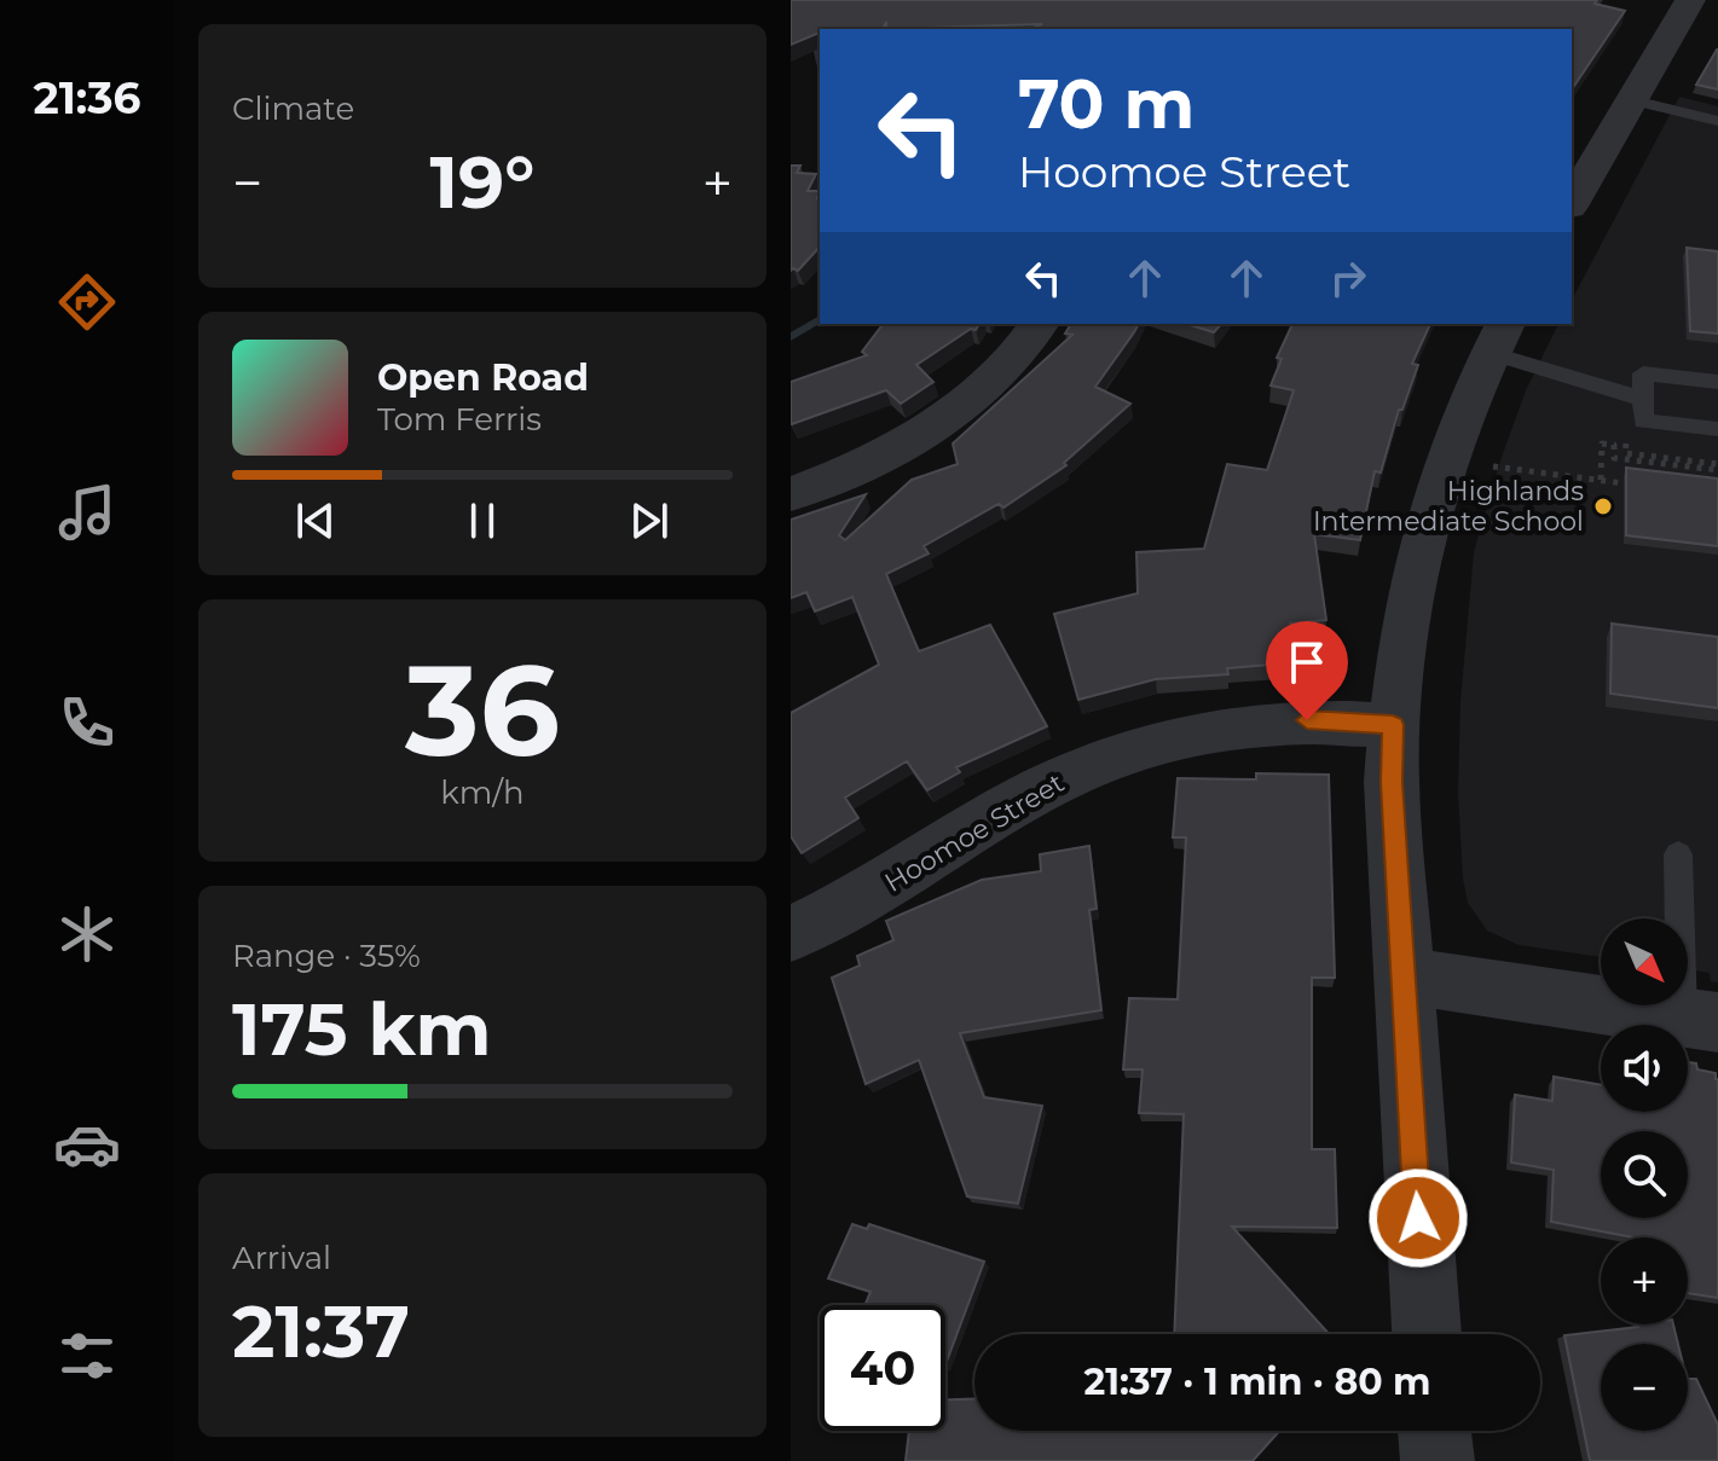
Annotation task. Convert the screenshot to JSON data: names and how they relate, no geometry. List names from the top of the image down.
{
  "streets": {
    "street": ["Hoomoe Street"]
  },
  "places": ["Highlands Intermediate School"],
  "north": "bottom right",
  "page": {
    "tabs": "21:36",
    "tile": [
      "Climate",
      ["36", "km/h"],
      ["Range · 35%", "175 km"],
      ["Arrival", "21:37"]
    ],
    "turn": ["70 m", "Hoomoe Street"],
    "heat": ["−", "19°", "+"],
    "song": ["Open Road", "Tom Ferris"],
    "map_buttons": ["+", "−"],
    "limit": "40",
    "trip": "21:37 · 1 min · 80 m"
  }
}
